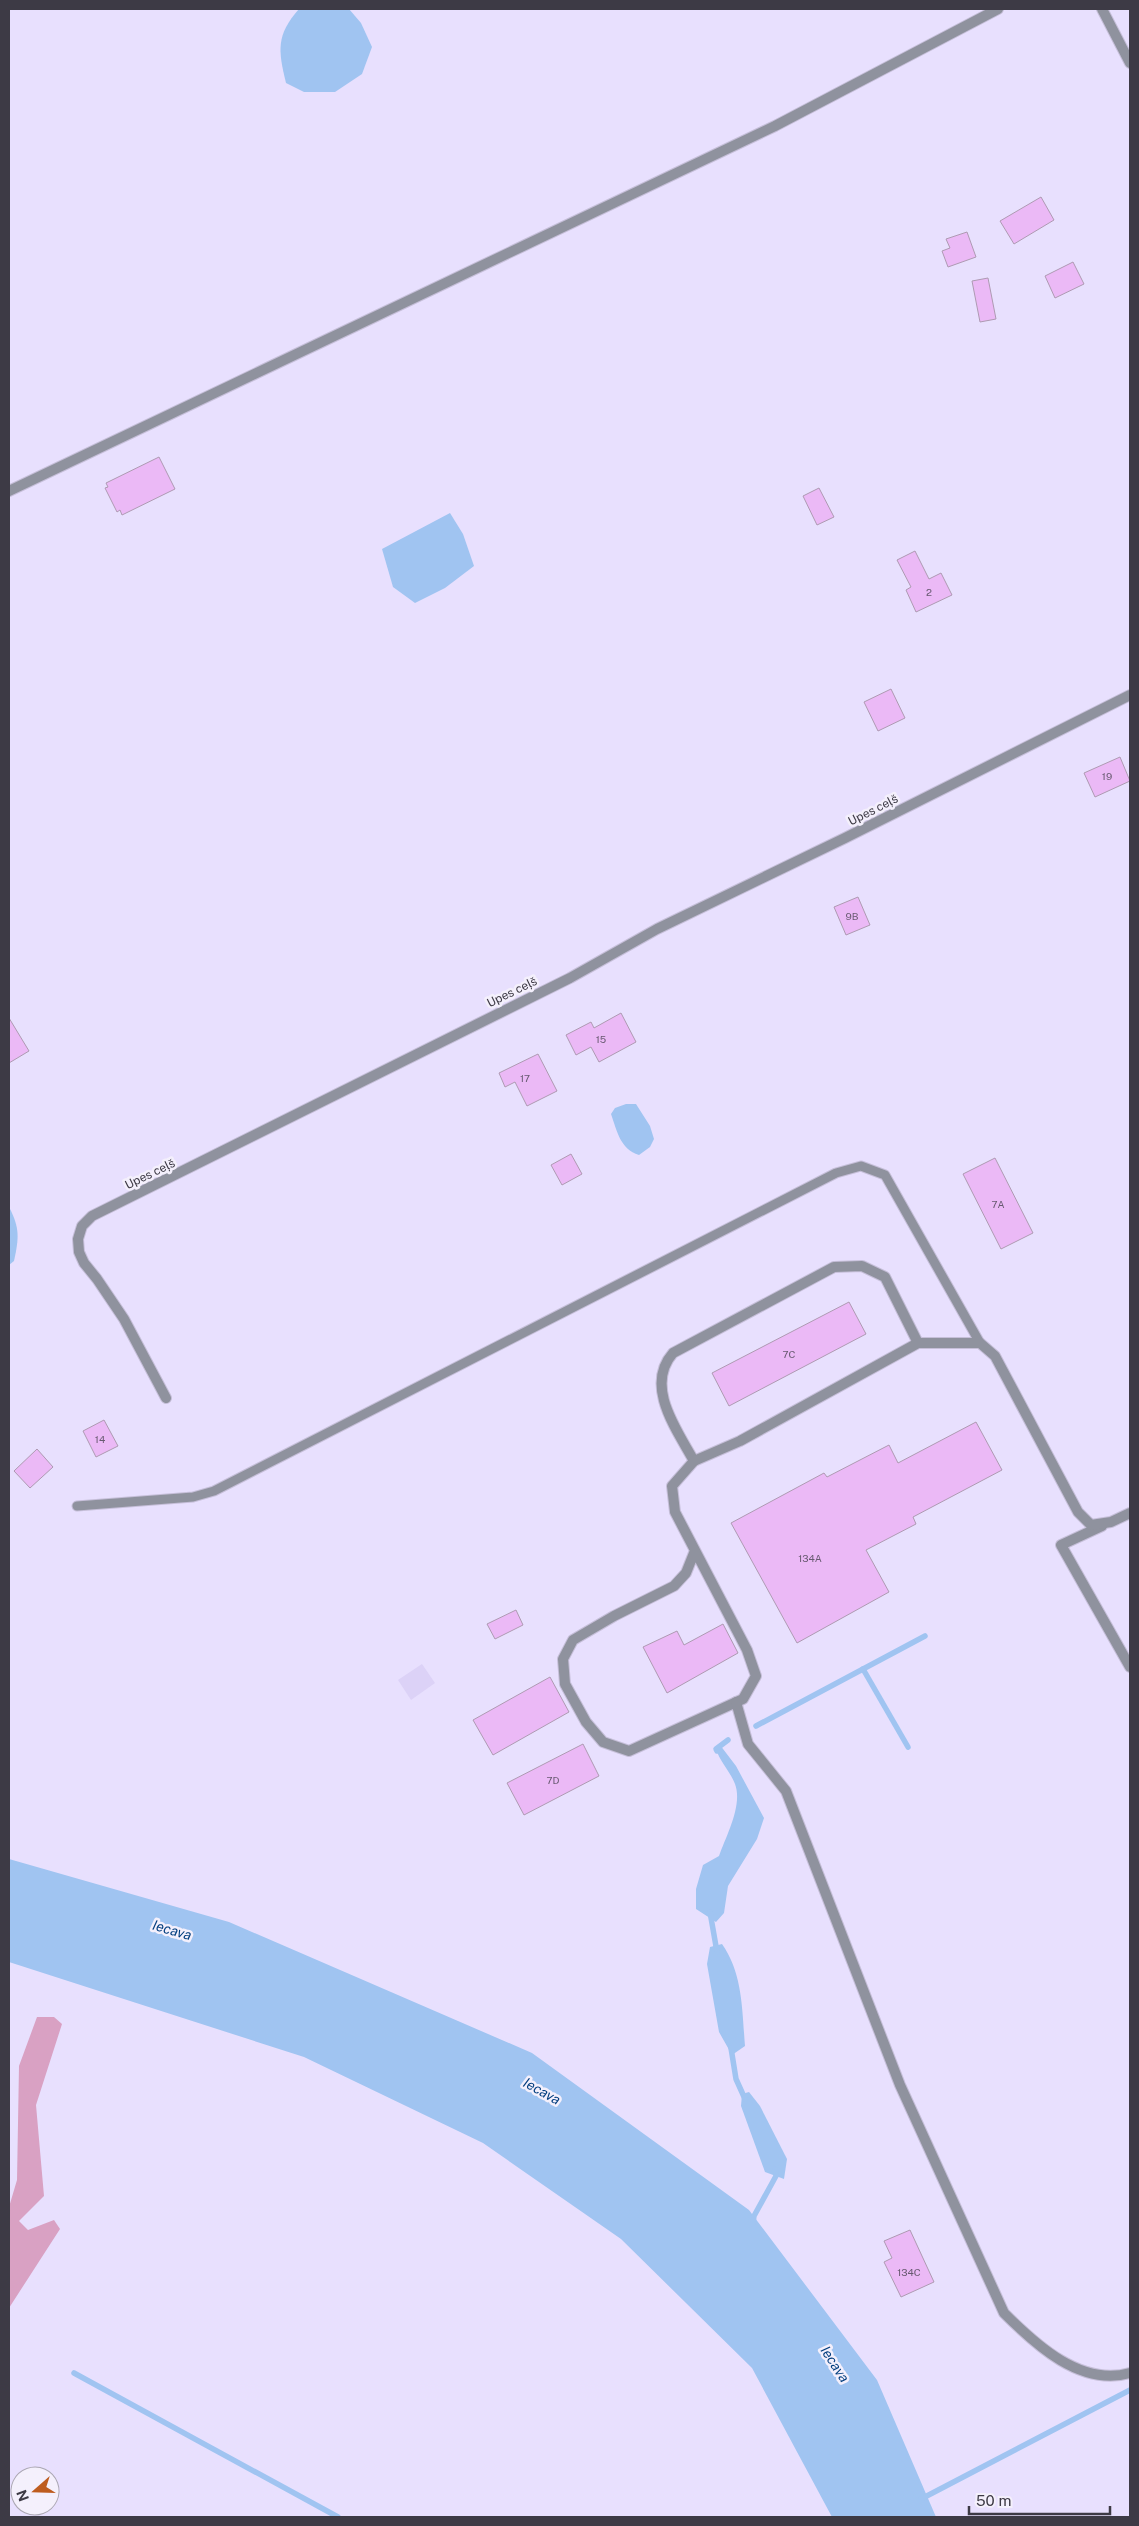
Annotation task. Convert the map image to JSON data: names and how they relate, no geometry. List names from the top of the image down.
{
  "streets": {
    "street": ["Upes ceļš"]
  },
  "water": ["Iecava"],
  "house_numbers": [
    "2",
    "19",
    "9B",
    "15",
    "17",
    "7A",
    "7C",
    "14",
    "134A",
    "7D",
    "134C"
  ],
  "scale_bar": "50 m",
  "north": "left"
}
